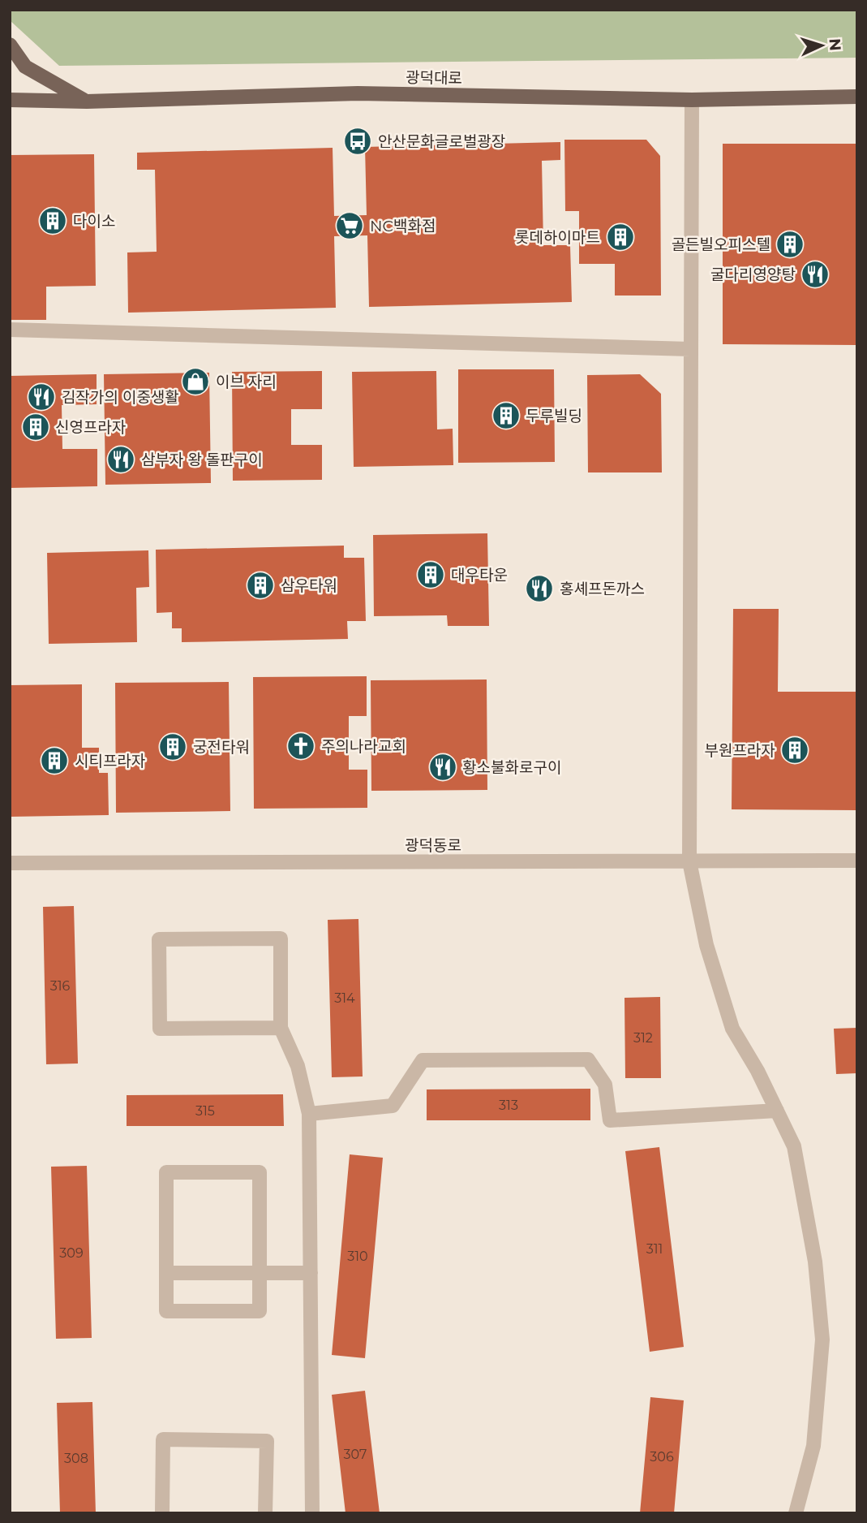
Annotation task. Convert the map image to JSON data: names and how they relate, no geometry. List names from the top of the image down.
{
  "streets": {
    "main road": ["광덕대로"],
    "street": ["광덕동로"]
  },
  "places": {
    "bus stop": ["안산문화글로벌광장"],
    "building": [
      "다이소",
      "롯데하이마트",
      "골든빌오피스텔",
      "두루빌딩",
      "신영프라자",
      "대우타운",
      "삼우타워",
      "궁전타워",
      "부원프라자",
      "시티프라자"
    ],
    "supermarket": ["NC백화점"],
    "restaurant": [
      "굴다리영양탕",
      "김작가의 이중생활",
      "삼부자 왕 돌판구이",
      "홍셰프돈까스",
      "황소불화로구이"
    ],
    "shop": ["이브 자리"],
    "church": ["주의나라교회"]
  },
  "house_numbers": [
    "316",
    "314",
    "312",
    "313",
    "315",
    "311",
    "309",
    "310",
    "307",
    "306",
    "308"
  ],
  "north": "right"
}
